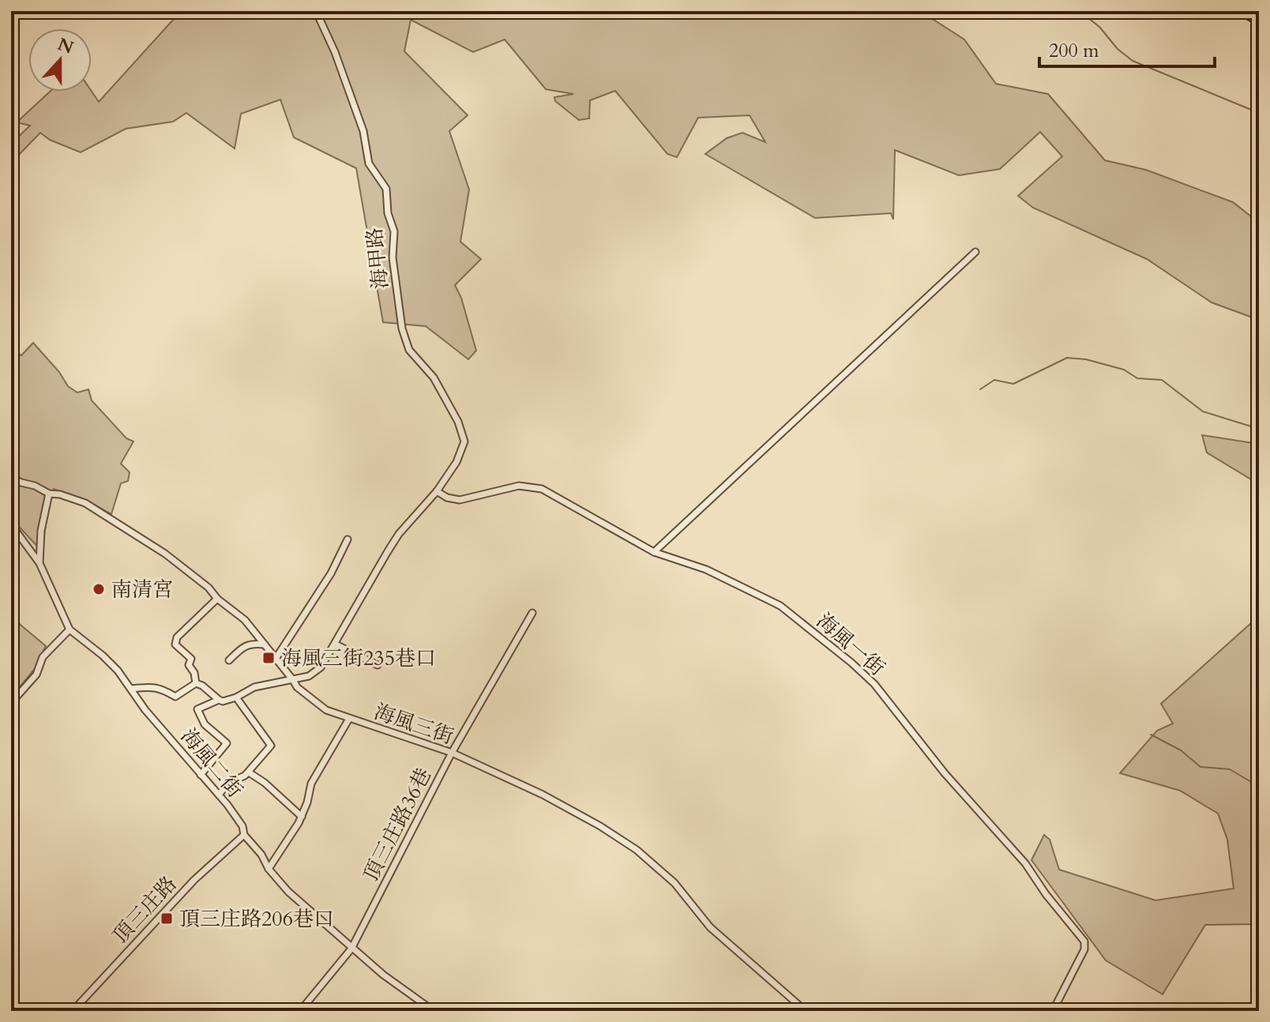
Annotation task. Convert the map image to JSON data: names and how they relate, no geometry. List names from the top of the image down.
{
  "streets": {
    "street": [
      "海甲路",
      "海風一街",
      "海風三街",
      "海風二街",
      "頂三庄路36巷",
      "頂三庄路"
    ]
  },
  "crossings": [
    ["海甲路", "海風一街"],
    ["海風三街", "海風二街"],
    ["海風三街", "頂三庄路36巷"],
    ["海風二街", "頂三庄路36巷"],
    ["海風二街", "頂三庄路"]
  ],
  "places": {
    "other": ["南清宮"],
    "transit": ["海風三街235巷口", "頂三庄路206巷口"]
  },
  "scale_bar": "200 m",
  "north": "top"
}
